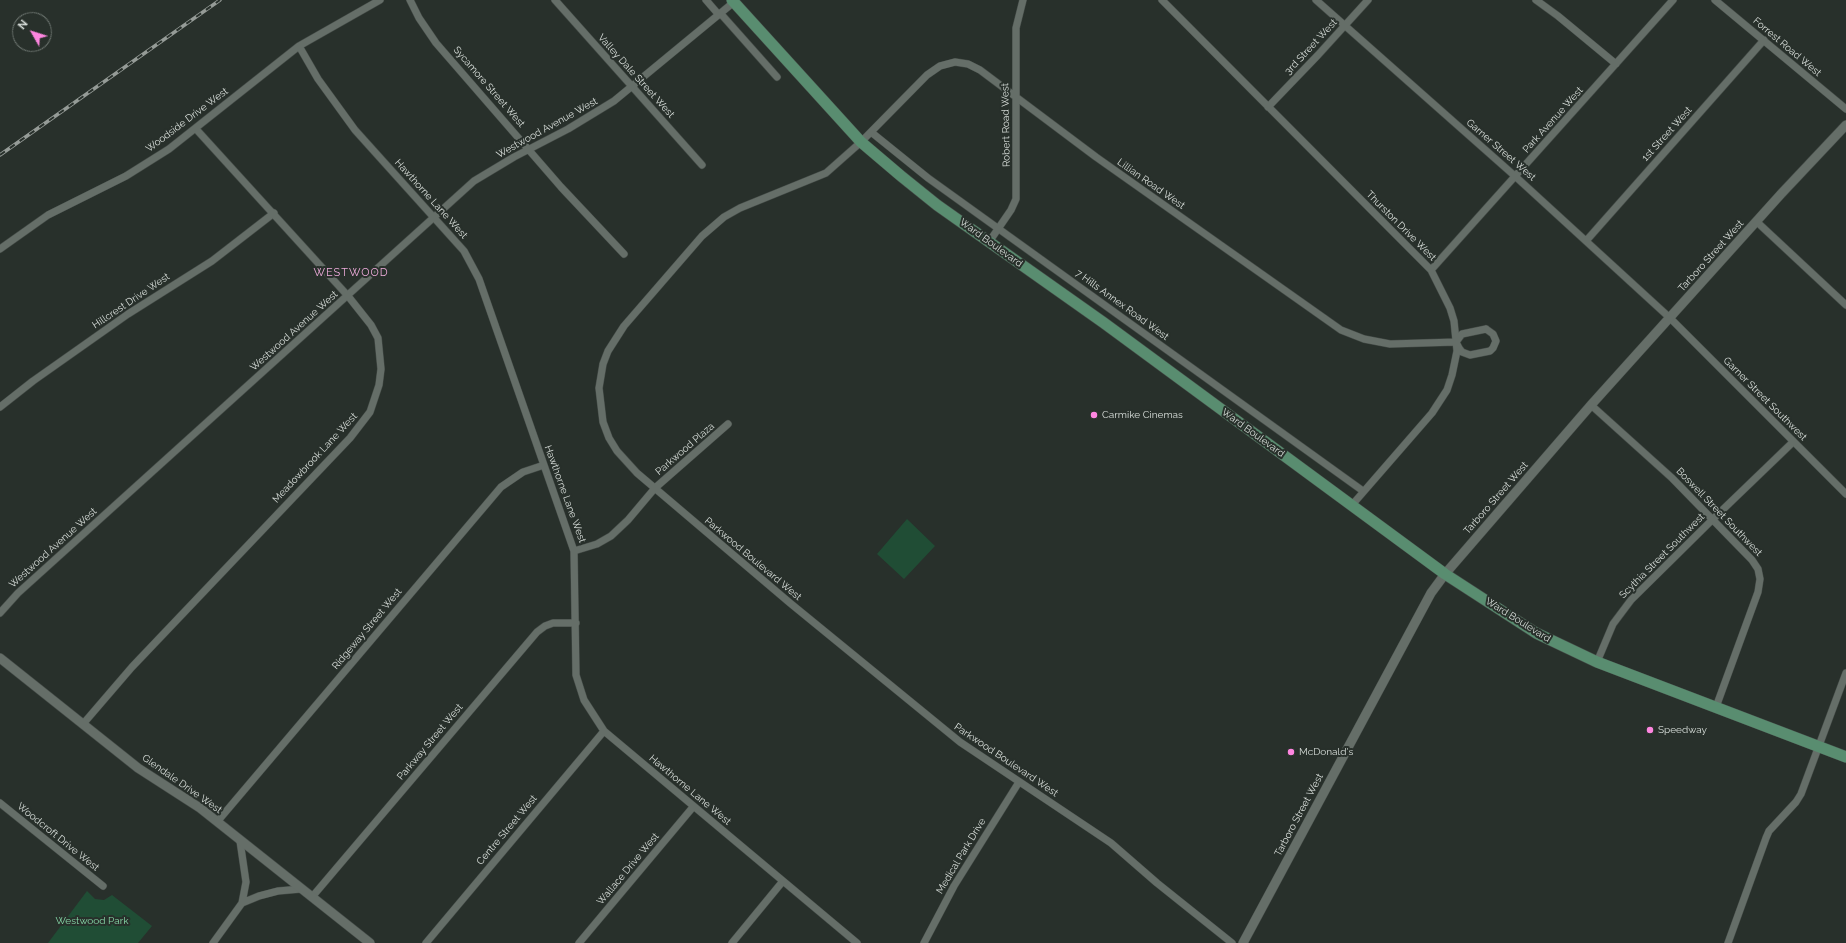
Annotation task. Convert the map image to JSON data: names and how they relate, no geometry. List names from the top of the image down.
{
  "streets": {
    "main road": ["Ward Boulevard", "Tarboro Street West", "Glendale Drive West"],
    "street": [
      "3rd Street West",
      "Forrest Road West",
      "Valley Dale Street West",
      "Sycamore Street West",
      "Woodside Drive West",
      "Park Avenue West",
      "Robert Road West",
      "Westwood Avenue West",
      "1st Street West",
      "Garner Street West",
      "Lillian Road West",
      "Hawthorne Lane West",
      "Thurston Drive West",
      "Hillcrest Drive West",
      "7 Hills Annex Road West",
      "Garner Street Southwest",
      "Parkwood Plaza",
      "Meadowbrook Lane West",
      "Boswell Street Southwest",
      "Scythia Street Southwest",
      "Parkwood Boulevard West",
      "Ridgeway Street West",
      "Parkway Street West",
      "Centre Street West",
      "Woodcroft Drive West",
      "Medical Park Drive",
      "Wallace Drive West"
    ]
  },
  "crossings": [
    ["3rd Street West", "Garner Street West"],
    ["3rd Street West", "Thurston Drive West"],
    ["Forrest Road West", "1st Street West"],
    ["Valley Dale Street West", "Westwood Avenue West"],
    ["Sycamore Street West", "Westwood Avenue West"],
    ["Woodside Drive West", "Hawthorne Lane West"],
    ["Woodside Drive West", "Meadowbrook Lane West"],
    ["Park Avenue West", "Garner Street West"],
    ["Park Avenue West", "Thurston Drive West"],
    ["Robert Road West", "Lillian Road West"],
    ["Robert Road West", "Ward Boulevard"],
    ["Robert Road West", "7 Hills Annex Road West"],
    ["Westwood Avenue West", "Hawthorne Lane West"],
    ["Westwood Avenue West", "Ward Boulevard"],
    ["Westwood Avenue West", "Meadowbrook Lane West"],
    ["1st Street West", "Garner Street West"],
    ["Garner Street West", "Tarboro Street West"],
    ["Garner Street West", "Garner Street Southwest"],
    ["Lillian Road West", "Thurston Drive West"],
    ["Lillian Road West", "Ward Boulevard"],
    ["Lillian Road West", "7 Hills Annex Road West"],
    ["Lillian Road West", "Parkwood Boulevard West"],
    ["Hawthorne Lane West", "Parkwood Plaza"],
    ["Hawthorne Lane West", "Ridgeway Street West"],
    ["Hawthorne Lane West", "Parkway Street West"],
    ["Hawthorne Lane West", "Centre Street West"],
    ["Hawthorne Lane West", "Wallace Drive West"],
    ["Thurston Drive West", "Ward Boulevard"],
    ["Thurston Drive West", "7 Hills Annex Road West"],
    ["Ward Boulevard", "Tarboro Street West"],
    ["Ward Boulevard", "Boswell Street Southwest"],
    ["Ward Boulevard", "Scythia Street Southwest"],
    ["Ward Boulevard", "Parkwood Boulevard West"],
    ["Tarboro Street West", "Garner Street Southwest"],
    ["Tarboro Street West", "Boswell Street Southwest"],
    ["Hillcrest Drive West", "Meadowbrook Lane West"],
    ["Garner Street Southwest", "Scythia Street Southwest"],
    ["Parkwood Plaza", "Parkwood Boulevard West"],
    ["Meadowbrook Lane West", "Glendale Drive West"],
    ["Boswell Street Southwest", "Scythia Street Southwest"],
    ["Parkwood Boulevard West", "Medical Park Drive"],
    ["Ridgeway Street West", "Glendale Drive West"],
    ["Parkway Street West", "Glendale Drive West"]
  ],
  "districts": ["WESTWOOD"],
  "parks": ["Westwood Park"],
  "places": ["Carmike Cinemas", "Speedway", "McDonald's"],
  "north": "top left"
}
